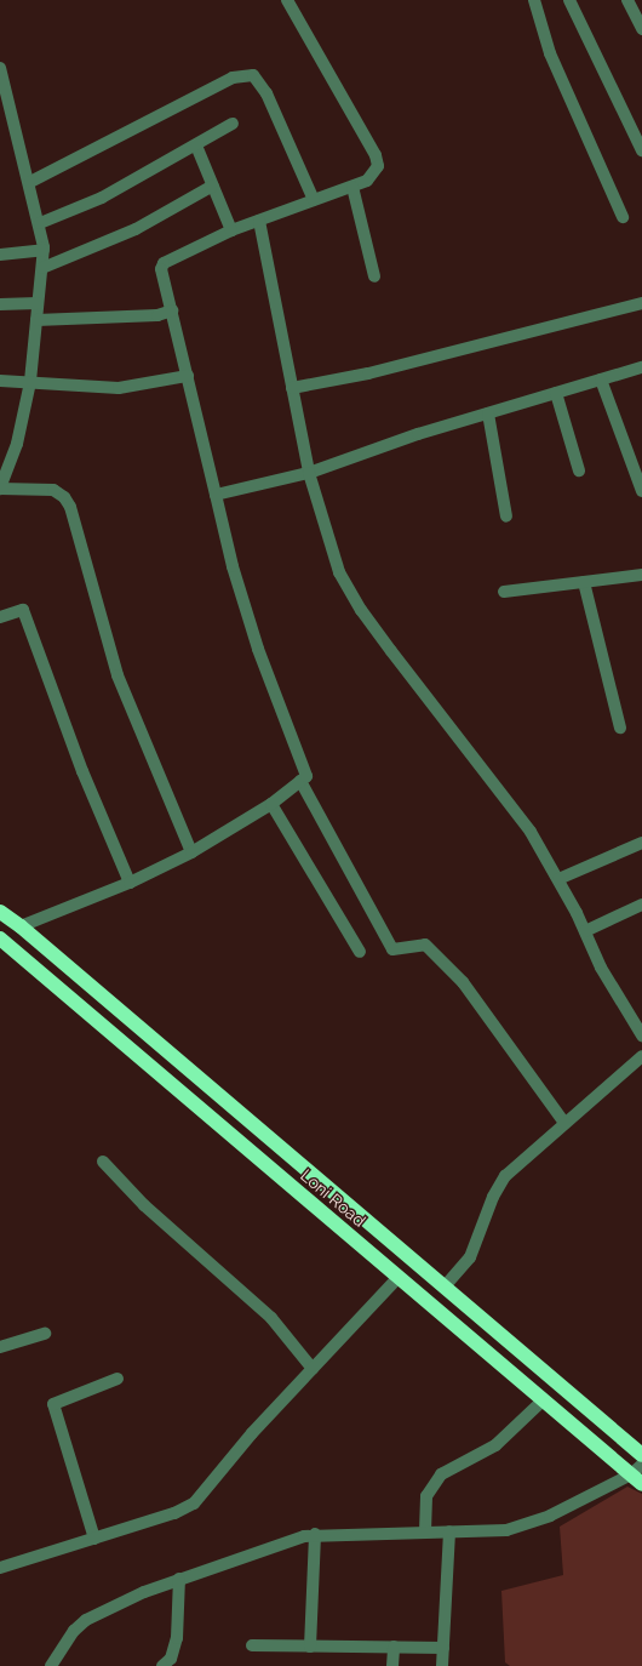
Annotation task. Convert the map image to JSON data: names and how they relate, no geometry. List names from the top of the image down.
{
  "streets": {
    "highway": ["Loni Road"]
  }
}
